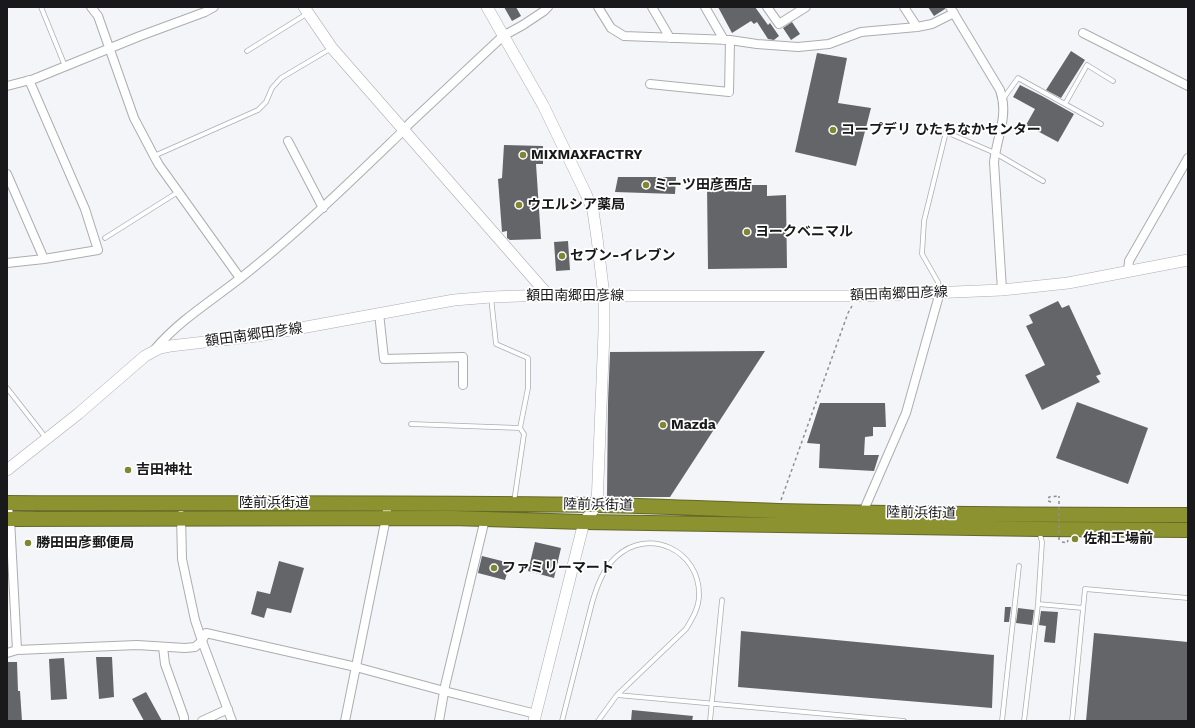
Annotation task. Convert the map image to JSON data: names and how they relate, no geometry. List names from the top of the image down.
{
  "streets": {
    "highway": ["陸前浜街道"],
    "main road": ["額田南郷田彦線"]
  },
  "places": [
    "コープデリ ひたちなかセンター",
    "MIXMAXFACTRY",
    "ミーツ田彦西店",
    "ウエルシア薬局",
    "ヨークベニマル",
    "セブン-イレブン",
    "Mazda",
    "吉田神社",
    "佐和工場前",
    "勝田田彦郵便局",
    "ファミリーマート"
  ]
}
